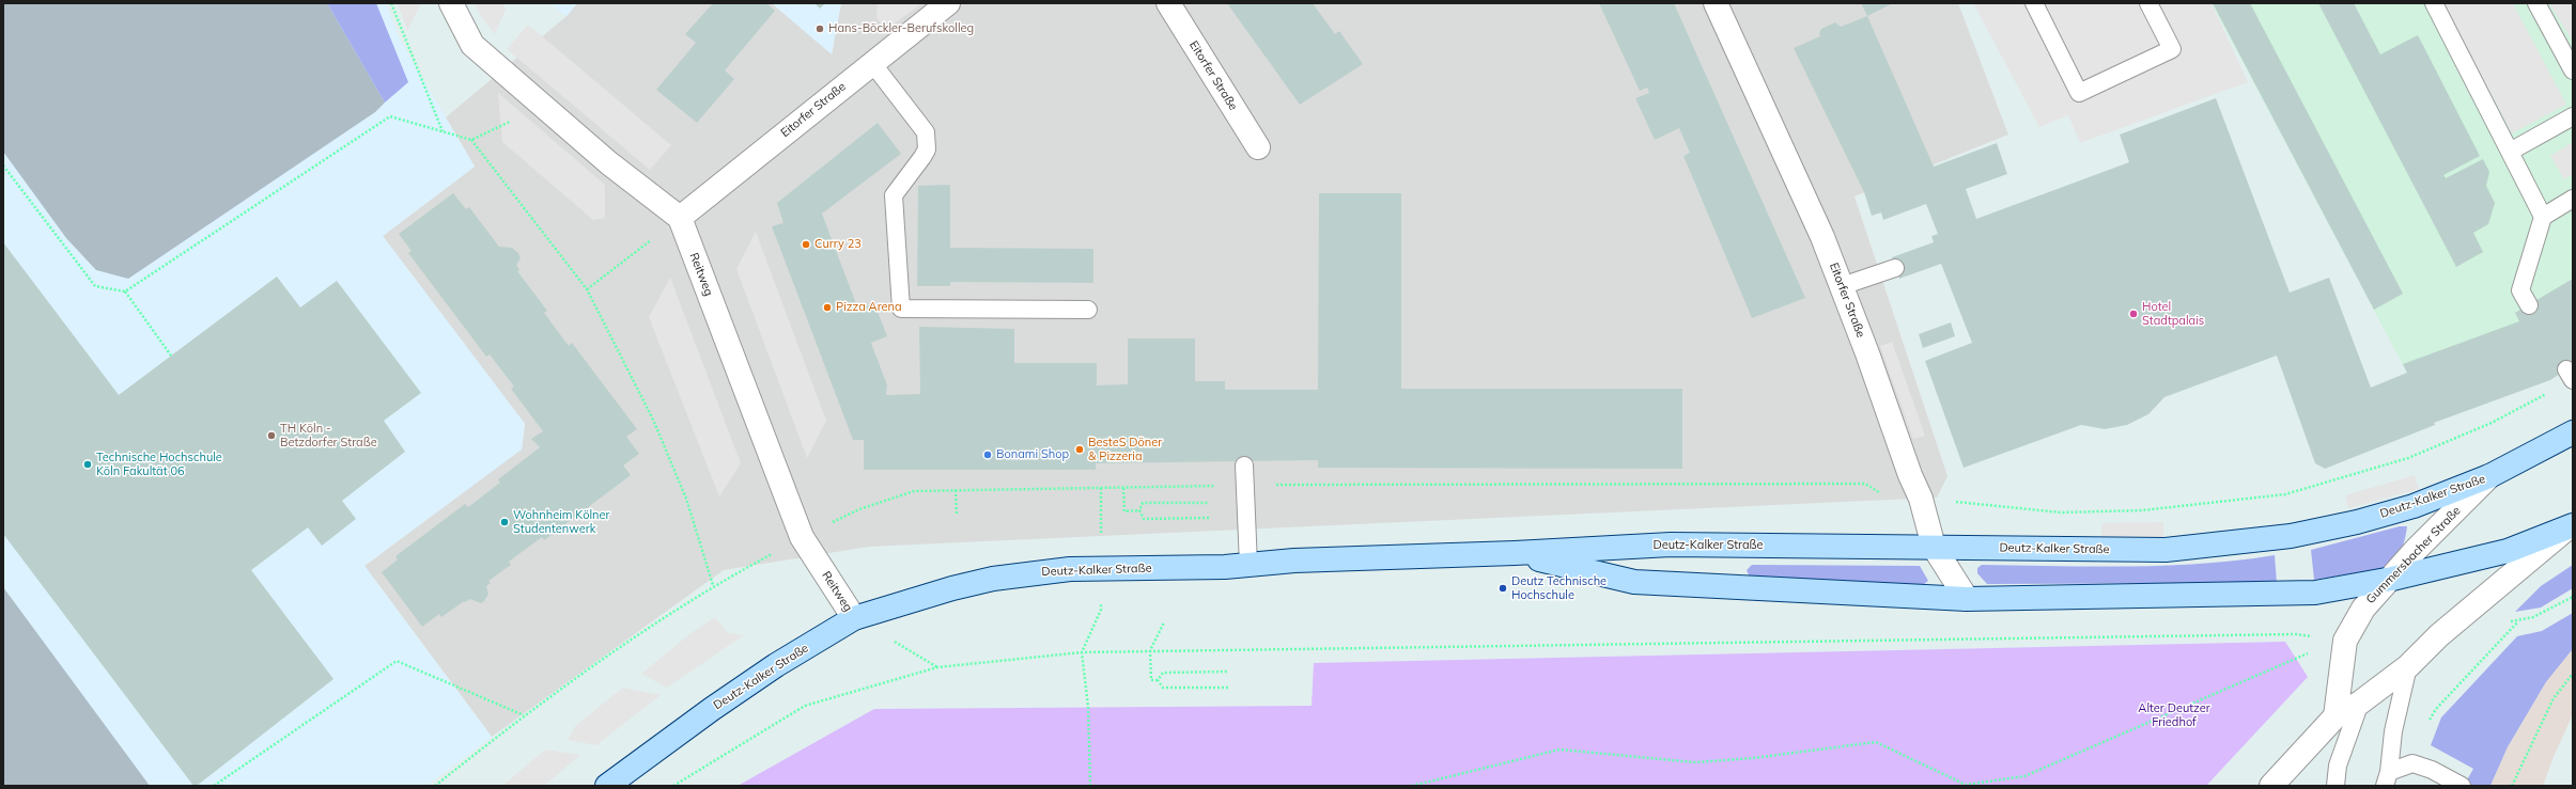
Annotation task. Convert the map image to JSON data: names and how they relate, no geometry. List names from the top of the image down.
{
  "streets": {
    "main road": ["Deutz-Kalker Straße"],
    "street": ["Eitorfer Straße", "Reitweg", "Gummersbacher Straße"]
  },
  "crossings": [
    ["Eitorfer Straße", "Reitweg"],
    ["Eitorfer Straße", "Deutz-Kalker Straße"],
    ["Reitweg", "Deutz-Kalker Straße"],
    ["Deutz-Kalker Straße", "Gummersbacher Straße"]
  ],
  "parks": ["Alter Deutzer Friedhof"],
  "places": [
    "Hans-Böckler-Berufskolleg",
    "Curry 23",
    "Pizza Arena",
    "Hotel Stadtpalais",
    "TH Köln - Betzdorfer Straße",
    "BesteS Döner & Pizzeria",
    "Bonami Shop",
    "Technische Hochschule Köln Fakultät 06",
    "Wohnheim Kölner Studentenwerk",
    "Deutz Technische Hochschule"
  ]
}
